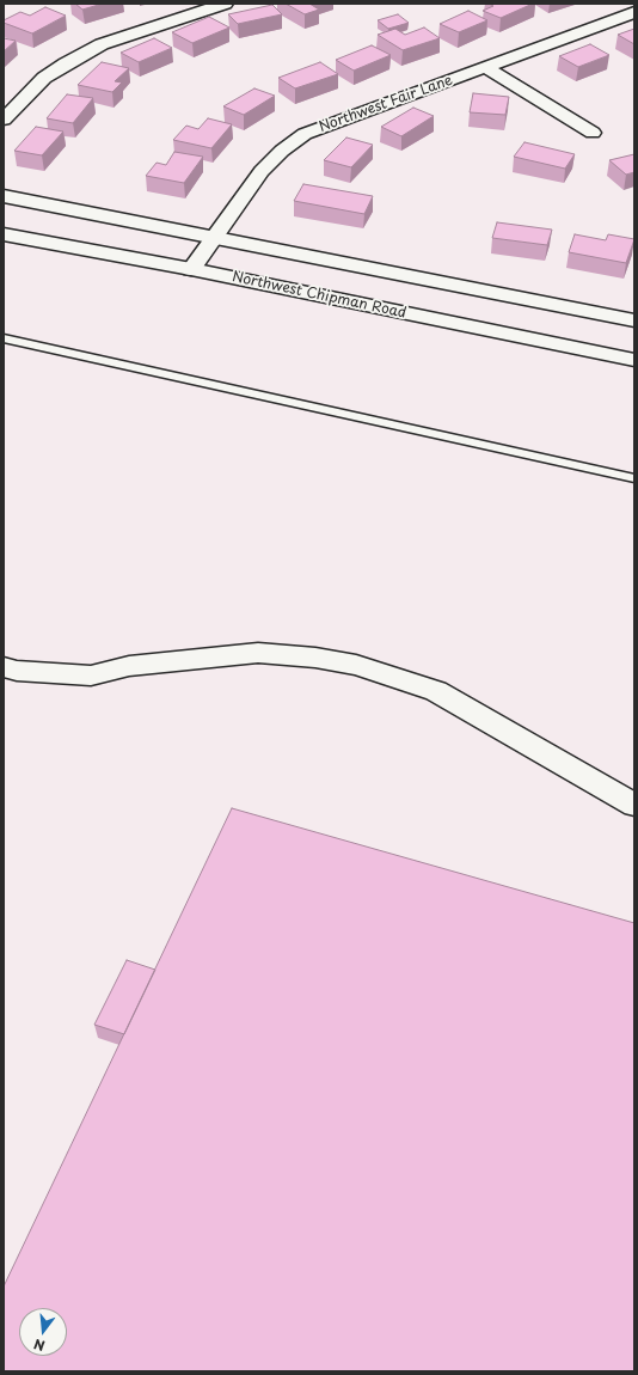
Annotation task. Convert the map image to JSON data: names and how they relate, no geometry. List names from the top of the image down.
{
  "streets": {
    "street": ["Northwest Fair Lane", "Northwest Chipman Road"]
  },
  "crossings": [
    ["Northwest Fair Lane", "Northwest Chipman Road"]
  ],
  "north": "bottom"
}
